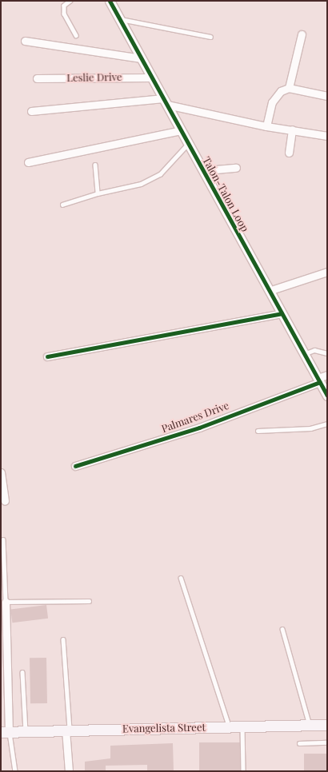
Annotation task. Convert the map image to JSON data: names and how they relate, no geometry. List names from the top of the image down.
{
  "streets": {
    "main road": ["Evangelista Street"],
    "street": ["Leslie Drive", "Talon-Talon Loop", "Palmares Drive"]
  },
  "crossings": [
    ["Leslie Drive", "Talon-Talon Loop"],
    ["Talon-Talon Loop", "Palmares Drive"]
  ]
}
